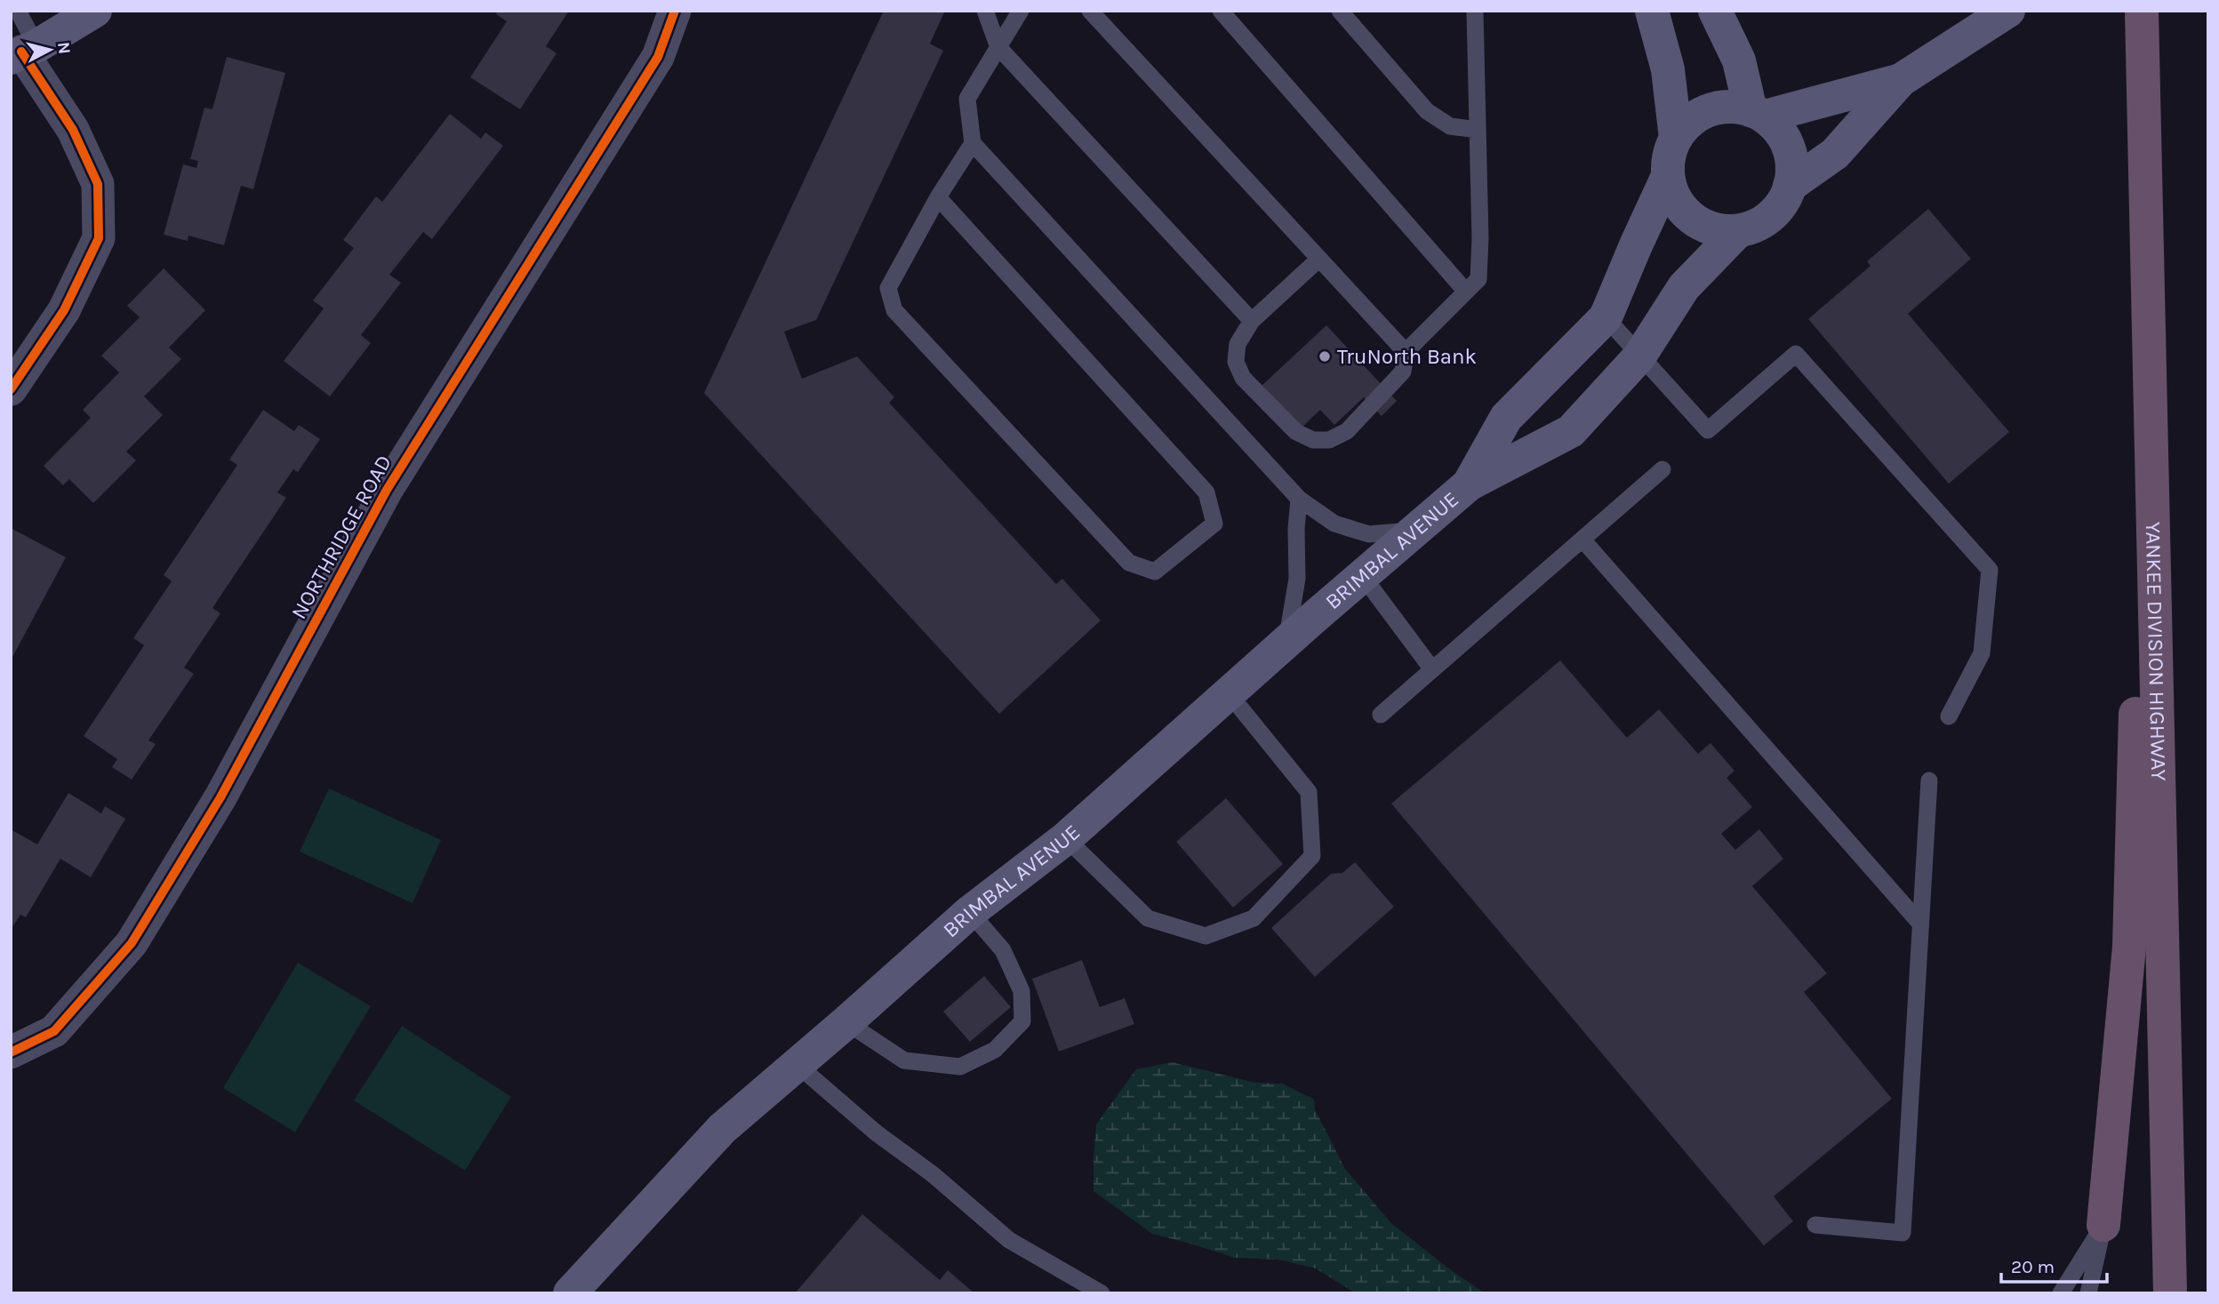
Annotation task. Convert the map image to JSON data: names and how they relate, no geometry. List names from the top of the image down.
{
  "streets": {
    "highway": ["YANKEE DIVISION HIGHWAY"],
    "main road": ["BRIMBAL AVENUE"],
    "street": ["NORTHRIDGE ROAD"]
  },
  "places": ["TruNorth Bank"],
  "scale_bar": "20 m",
  "north": "right"
}
